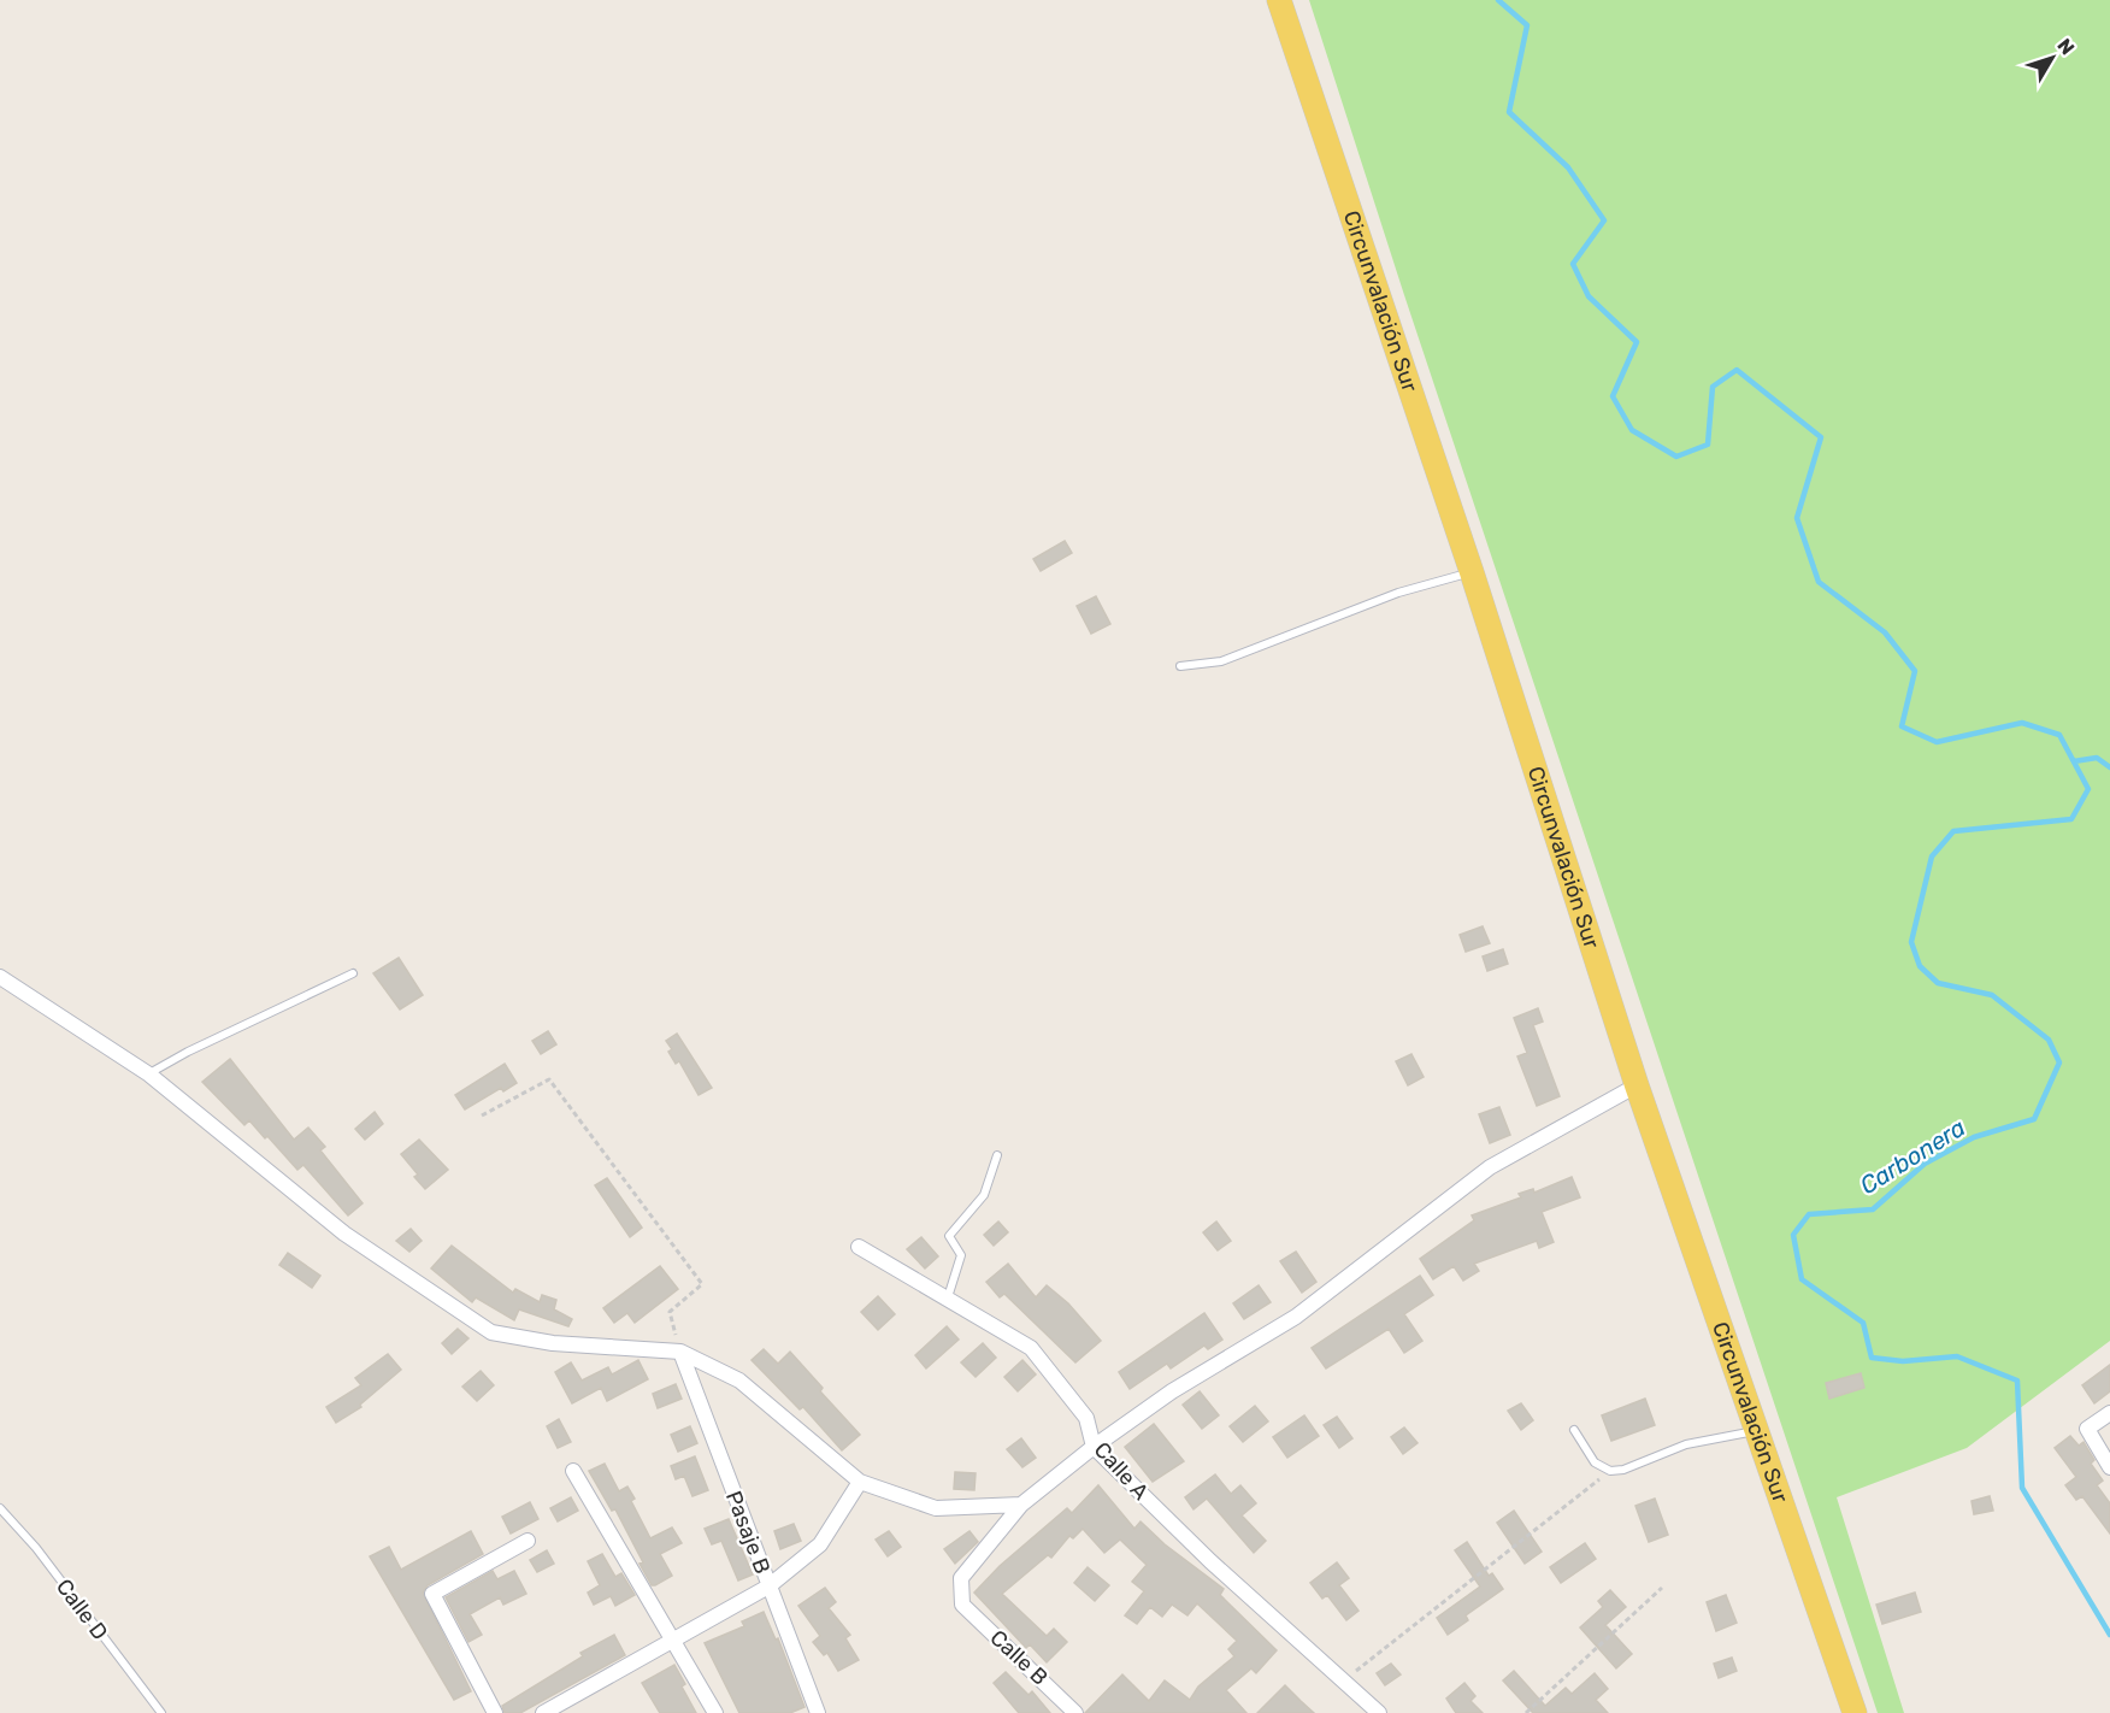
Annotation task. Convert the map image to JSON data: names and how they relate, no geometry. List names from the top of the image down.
{
  "streets": {
    "main road": ["Circunvalación Sur"],
    "street": ["Calle A", "Pasaje B", "Calle B"],
    "lane": ["Calle D"]
  },
  "water": ["Carbonera"],
  "north": "top right"
}
